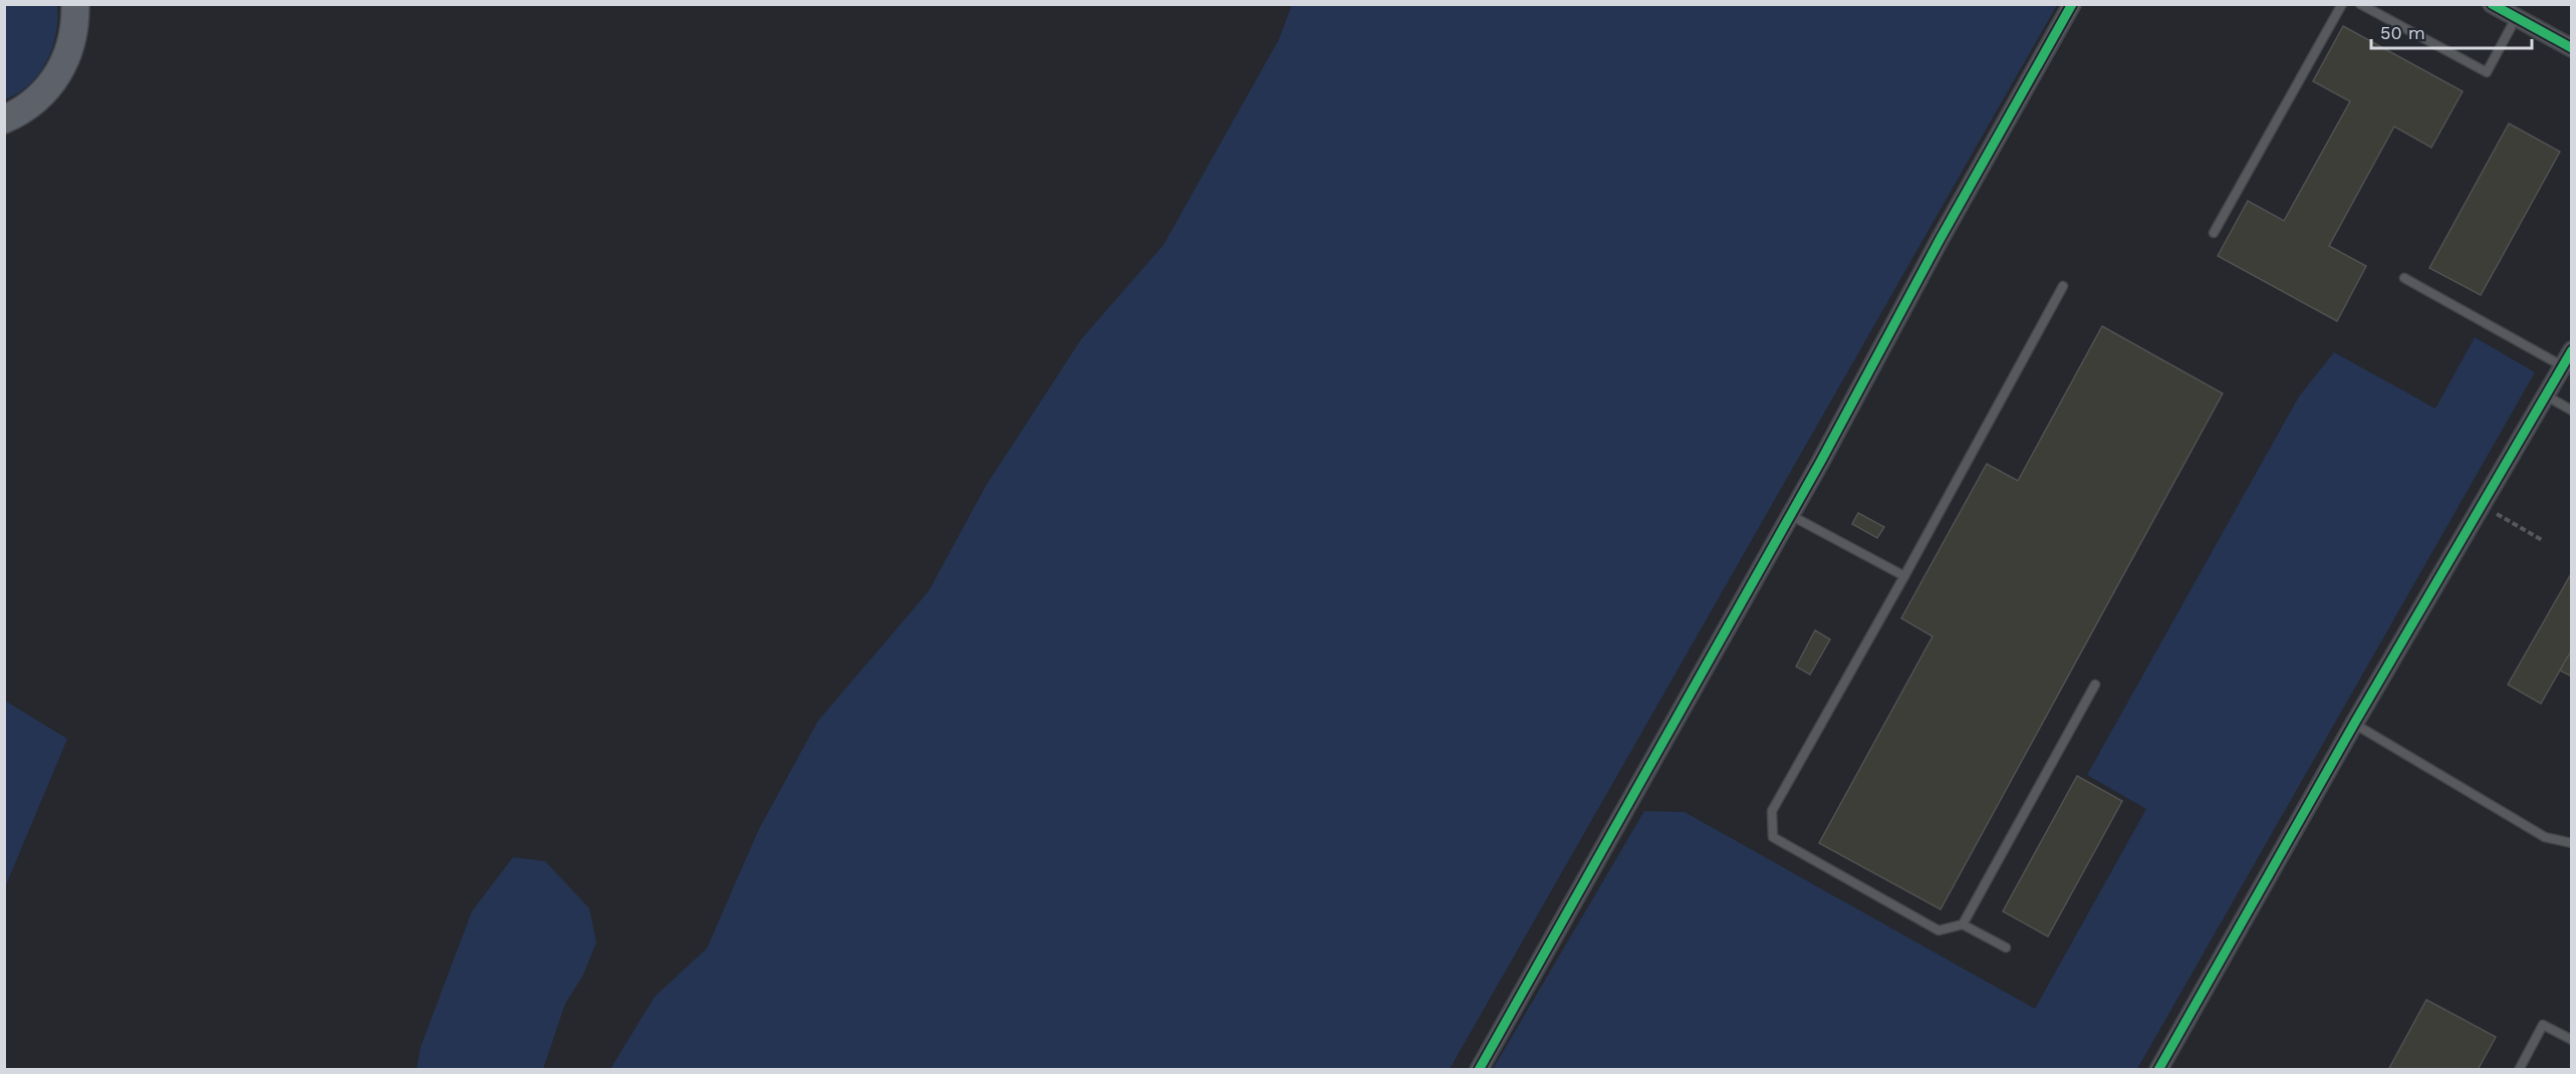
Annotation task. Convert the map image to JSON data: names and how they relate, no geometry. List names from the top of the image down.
{
  "scale_bar": "50 m"
}
